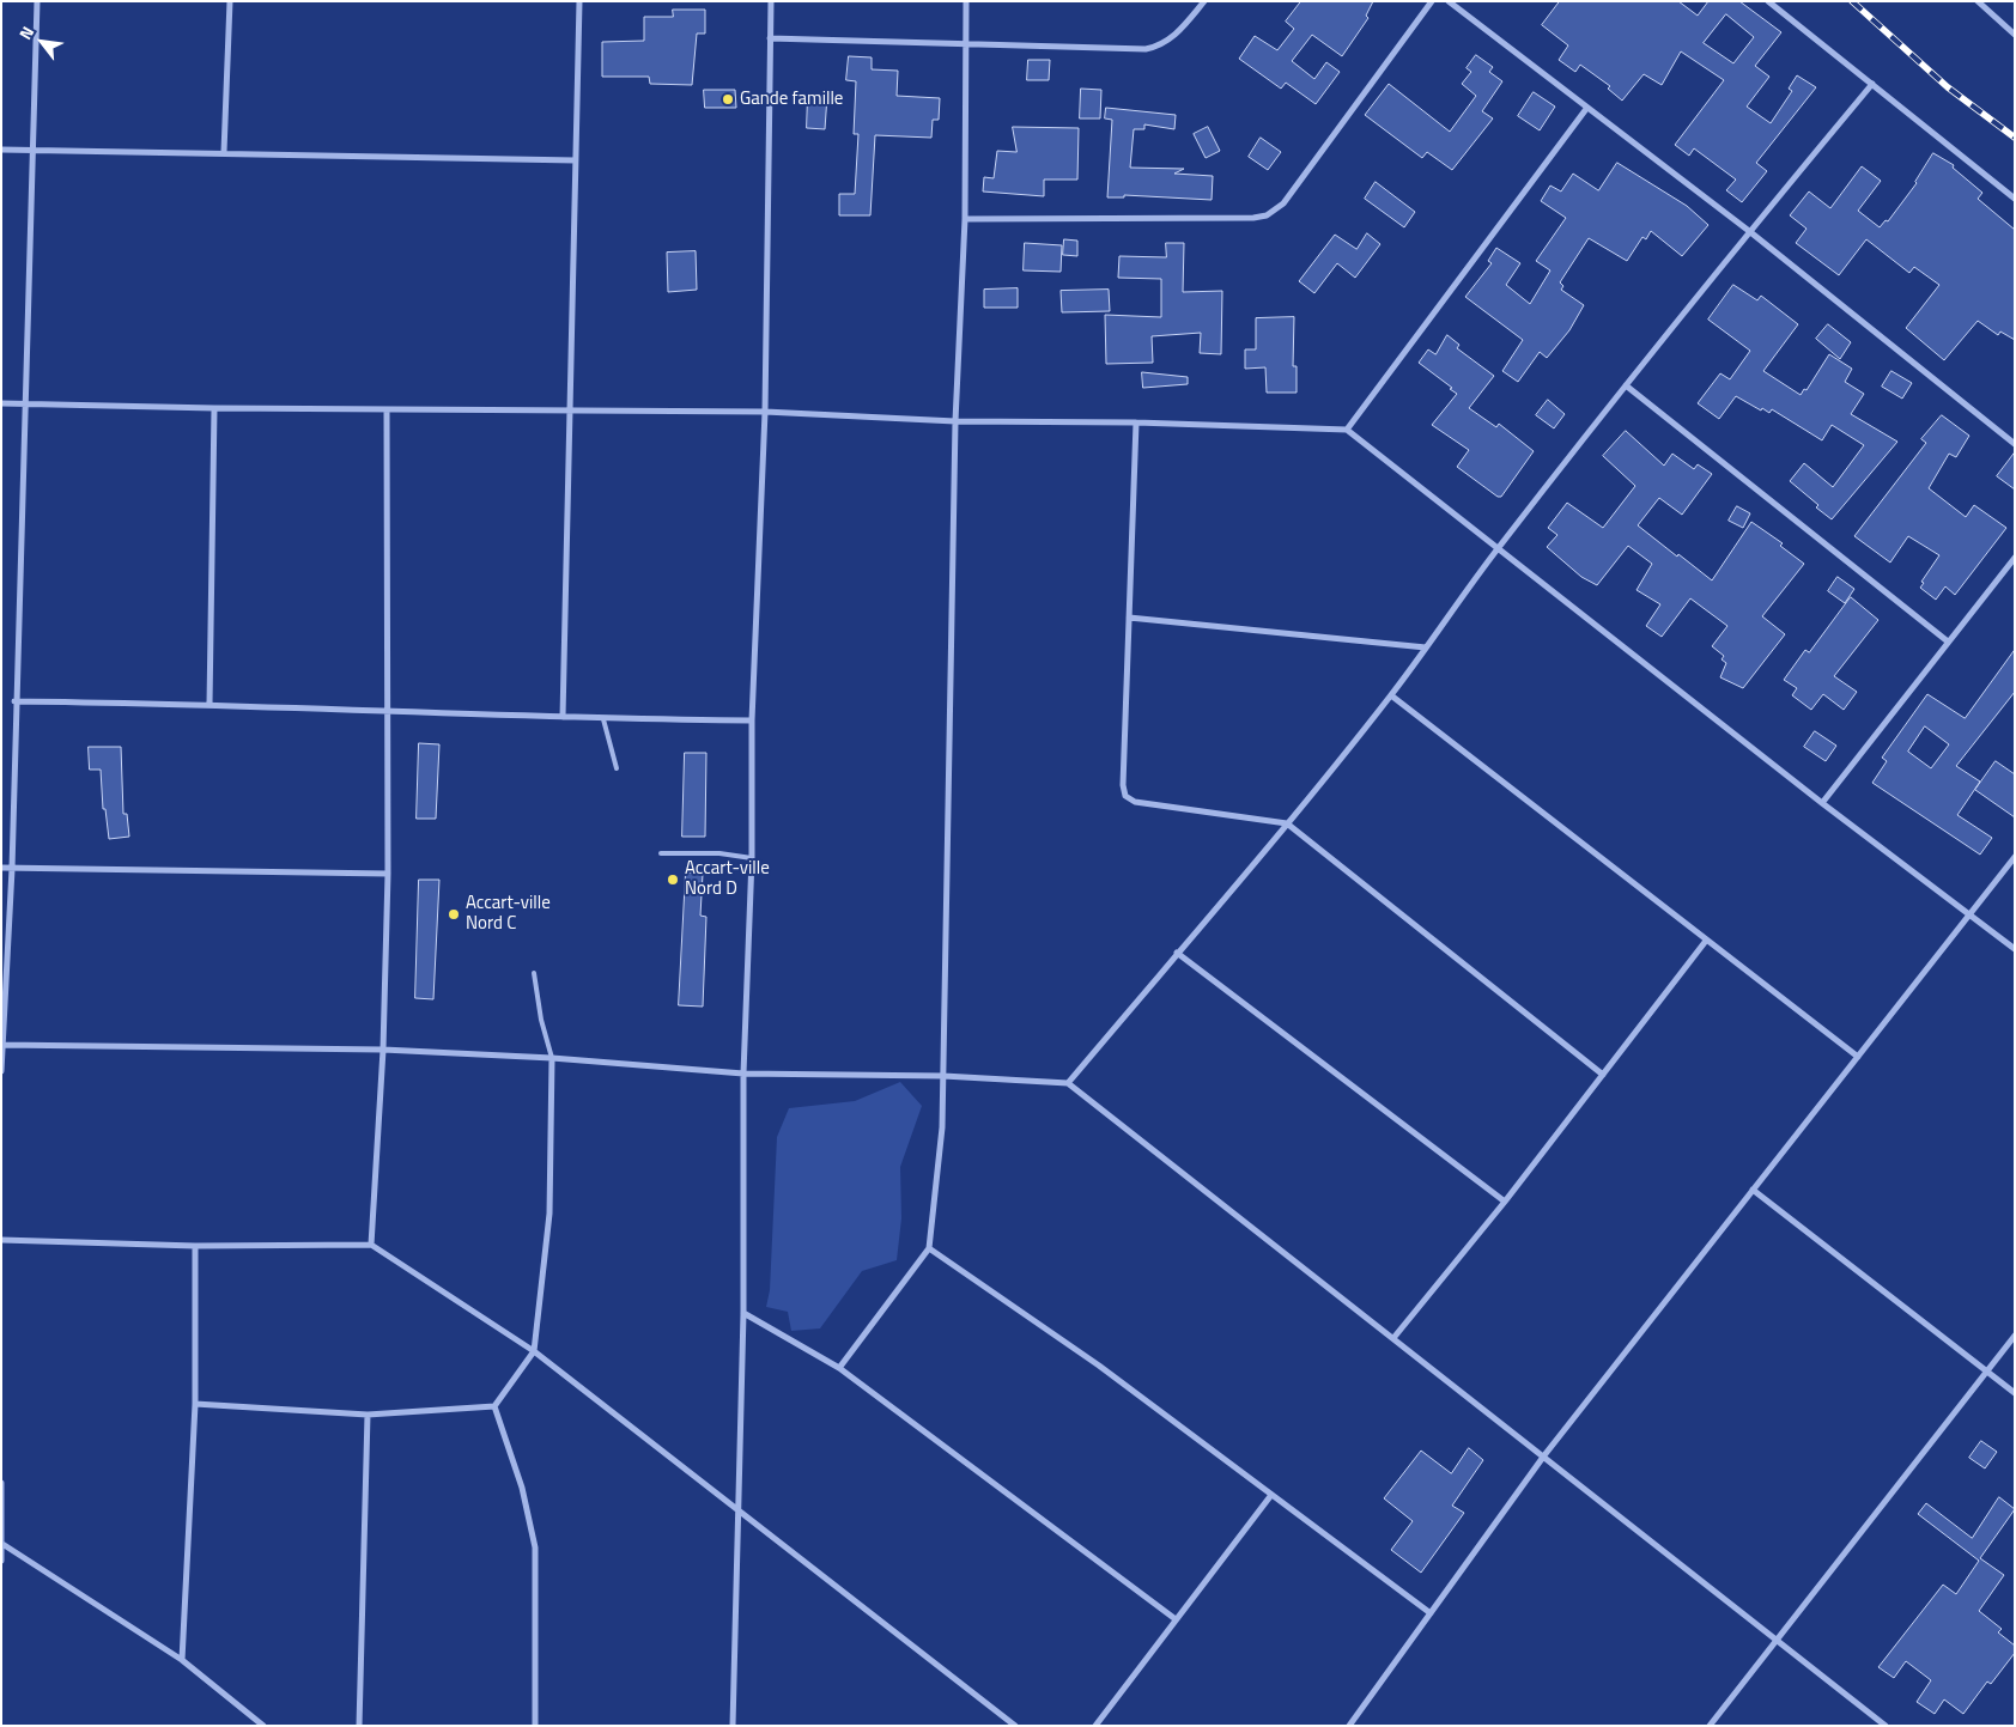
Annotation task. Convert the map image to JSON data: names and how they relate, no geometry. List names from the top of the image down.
{
  "places": ["Gande famille", "Accart-ville Nord D", "Accart-ville Nord C"],
  "north": "top left"
}
